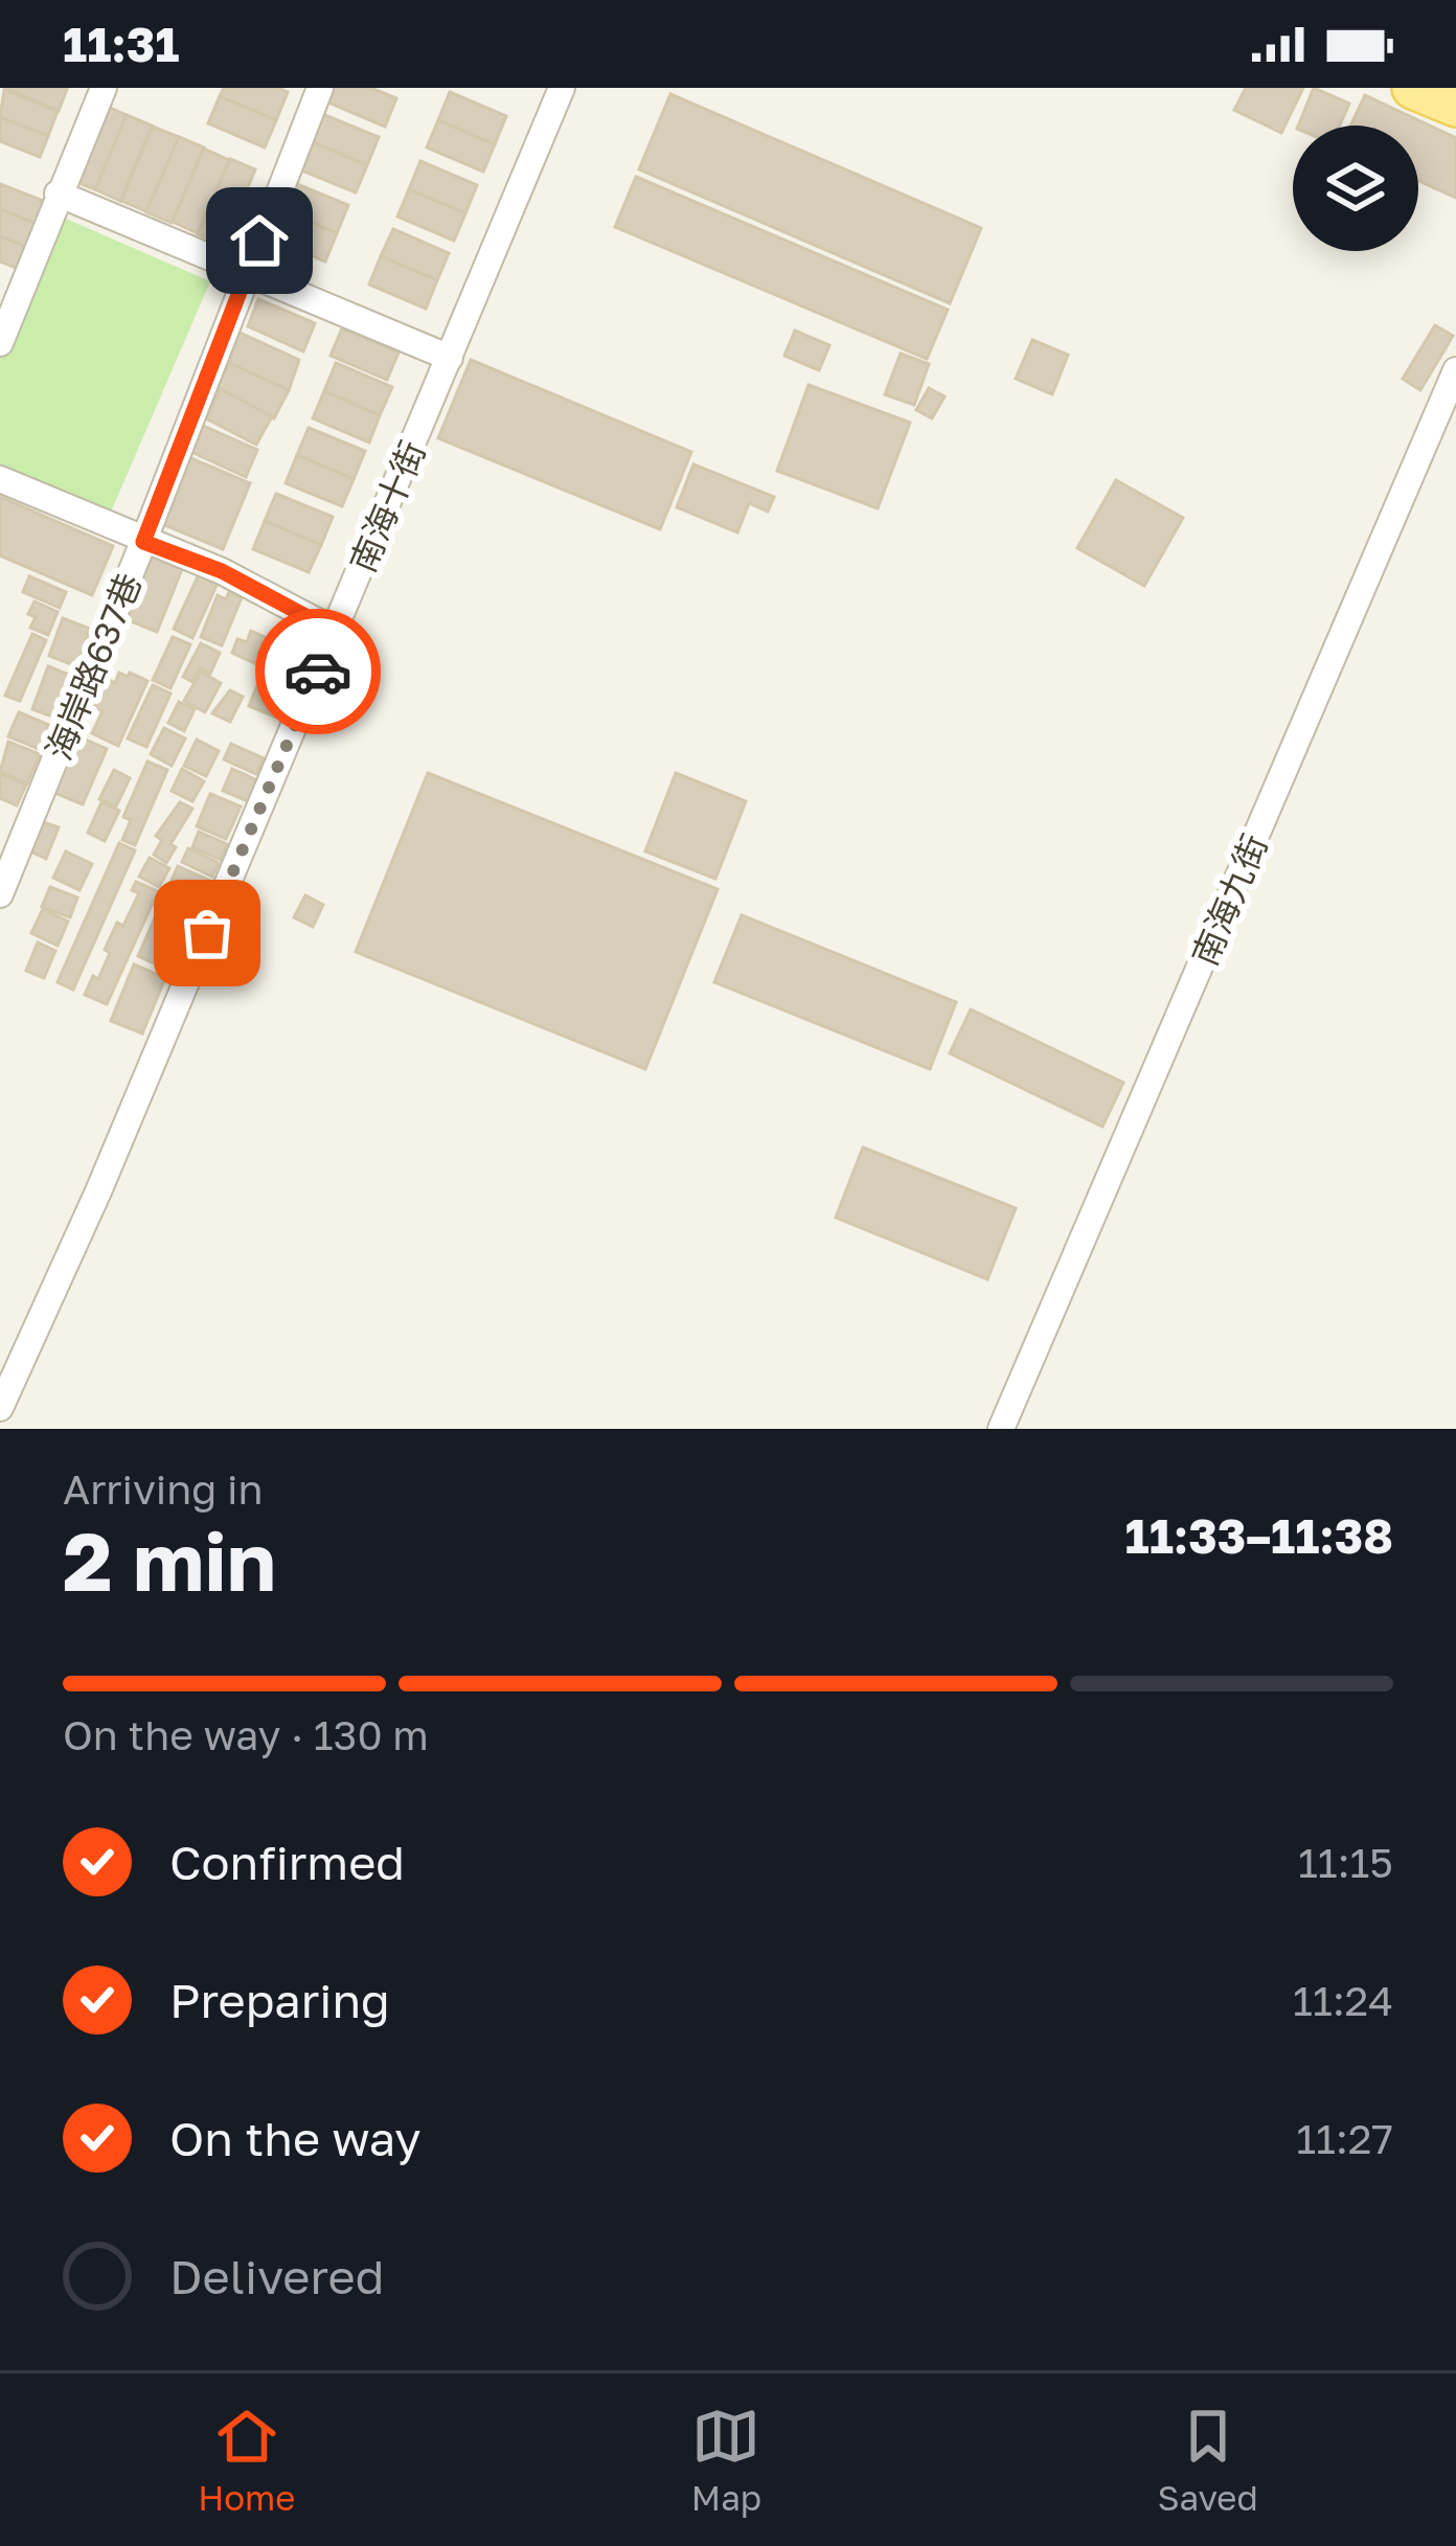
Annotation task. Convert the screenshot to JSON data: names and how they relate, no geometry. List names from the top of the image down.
{
  "streets": {
    "street": ["南海十街", "海岸路637巷", "南海九街"]
  },
  "page": {
    "status": "11:31",
    "heading": ["2 min", "Arriving in", "11:33–11:38"],
    "bar": "On the way · 130 m",
    "list": [
      ["Confirmed", "11:15"],
      ["Preparing", "11:24"],
      ["On the way", "11:27"],
      "Delivered"
    ],
    "tabs": ["Home", "Map", "Saved"]
  }
}
